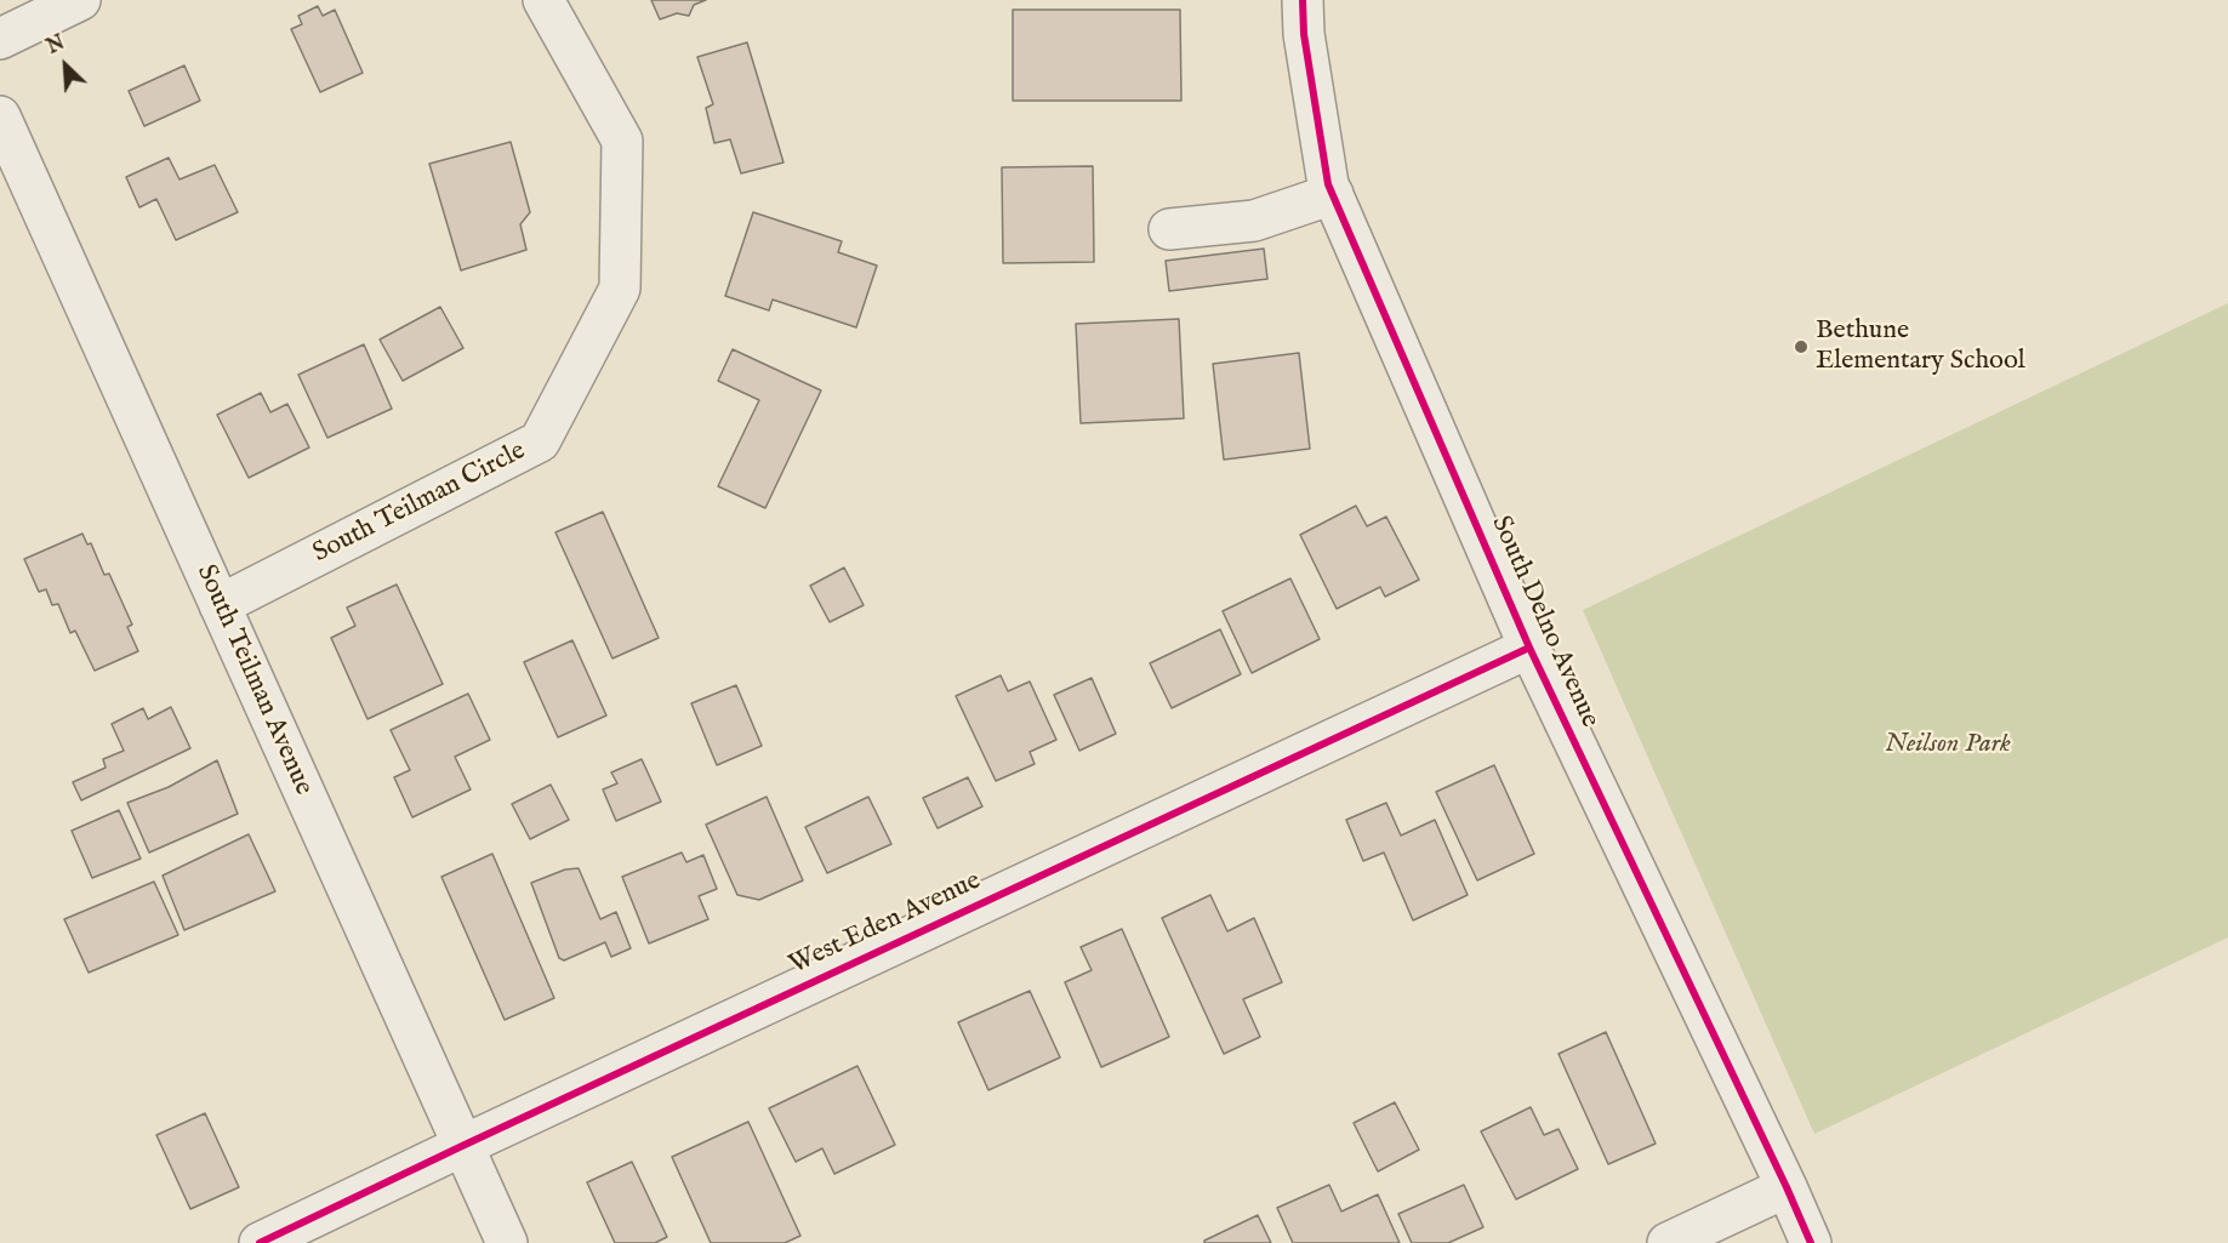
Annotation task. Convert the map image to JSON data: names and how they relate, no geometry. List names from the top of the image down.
{
  "streets": {
    "street": [
      "South Teilman Circle",
      "South Delno Avenue",
      "South Teilman Avenue",
      "West Eden Avenue"
    ]
  },
  "crossings": [
    ["South Teilman Circle", "South Teilman Avenue"],
    ["South Delno Avenue", "West Eden Avenue"],
    ["South Teilman Avenue", "West Eden Avenue"]
  ],
  "parks": ["Neilson Park"],
  "places": ["Bethune Elementary School"],
  "north": "top left"
}
